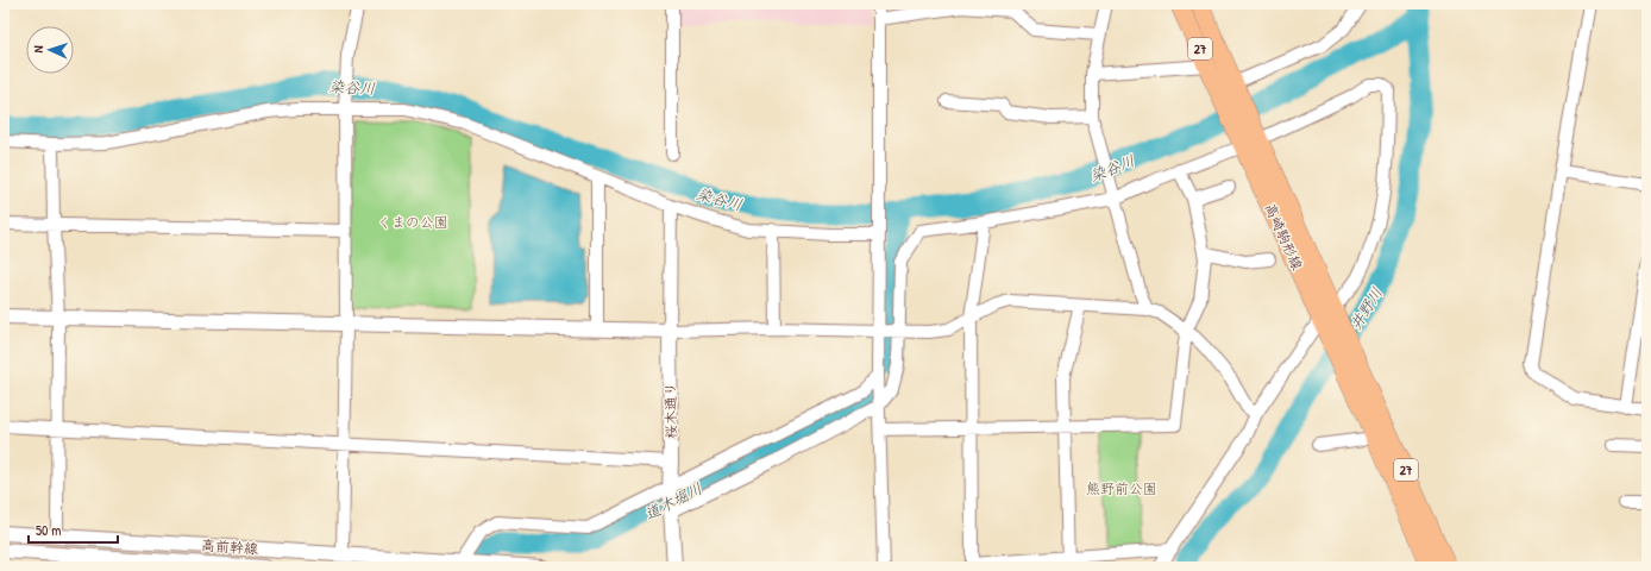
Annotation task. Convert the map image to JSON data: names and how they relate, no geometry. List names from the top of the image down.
{
  "streets": {
    "main road": ["27", "高崎駒形線"],
    "street": ["桜木通り", "高前幹線"]
  },
  "crossings": [
    ["27", "高崎駒形線"]
  ],
  "water": ["染谷川", "井野川", "道木堀川"],
  "parks": ["くまの公園", "熊野前公園"],
  "scale_bar": "50 m",
  "north": "left"
}
